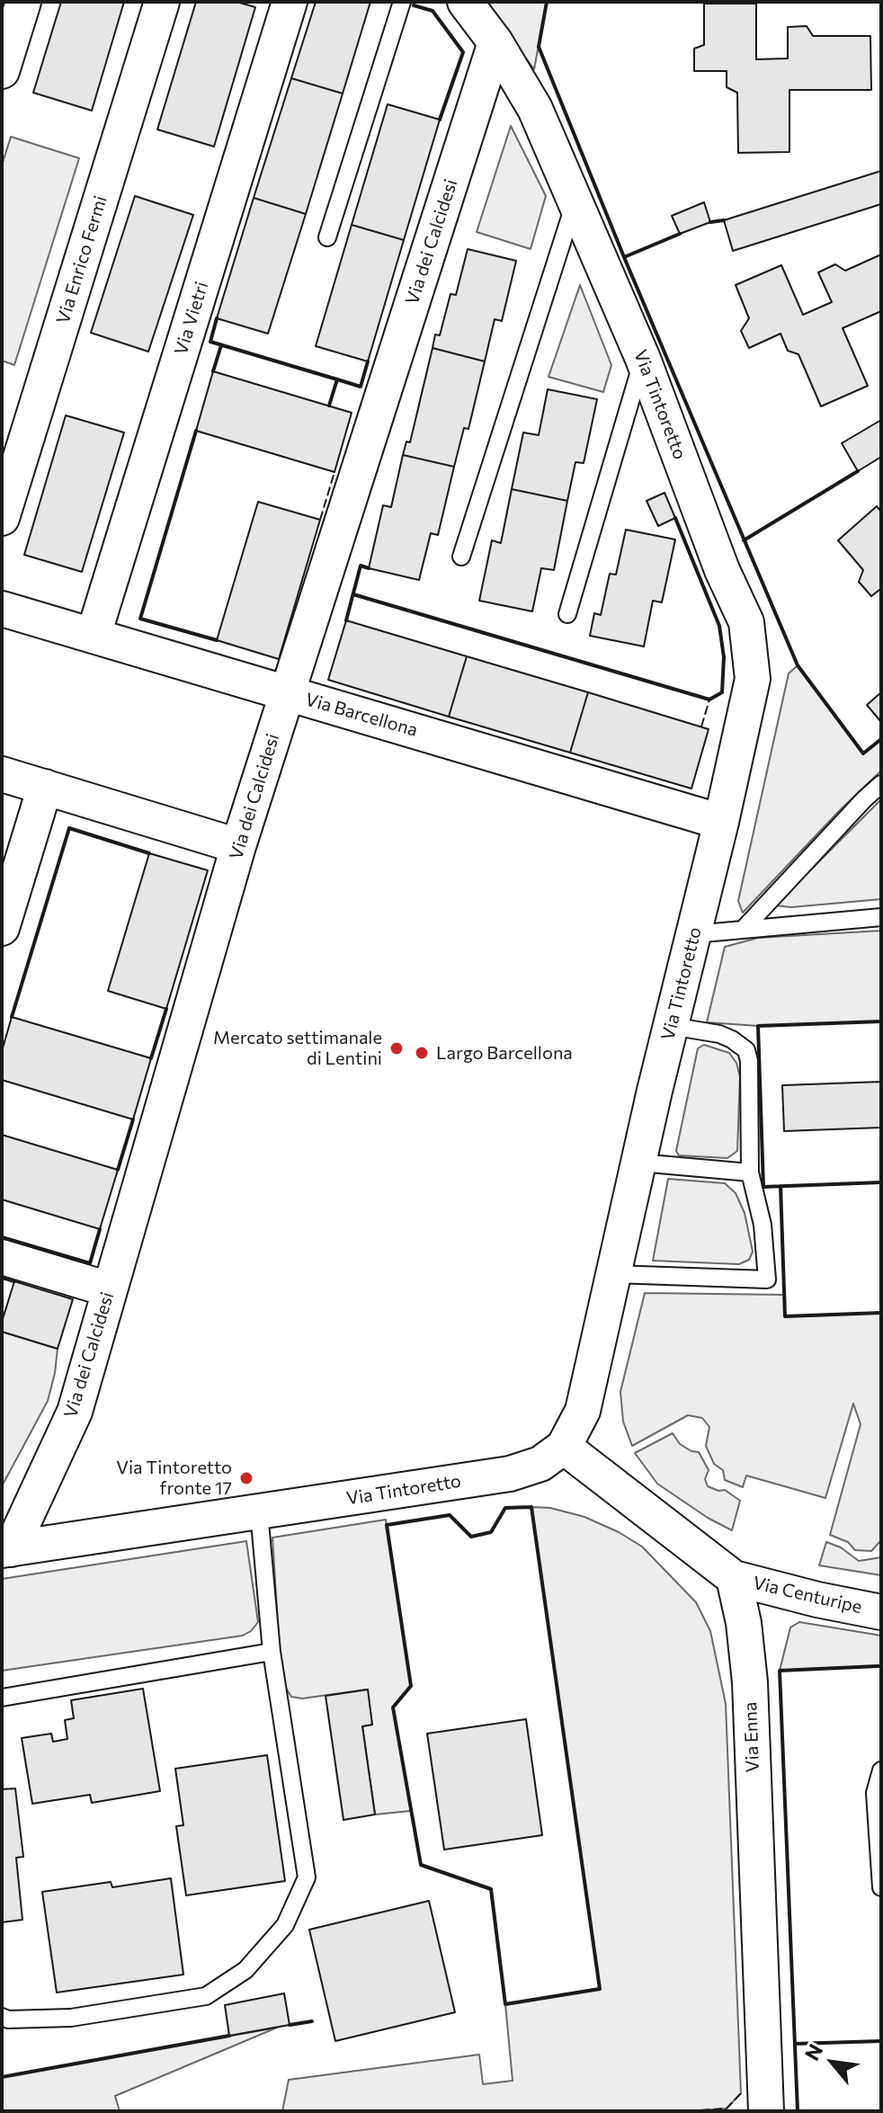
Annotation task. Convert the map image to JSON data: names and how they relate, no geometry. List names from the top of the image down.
{
  "streets": {
    "street": [
      "Via dei Calcidesi",
      "Via Enrico Fermi",
      "Via Vietri",
      "Via Tintoretto",
      "Via Barcellona",
      "Via Centuripe",
      "Via Enna"
    ]
  },
  "crossings": [
    ["Via dei Calcidesi", "Via Tintoretto"],
    ["Via dei Calcidesi", "Via Barcellona"],
    ["Via Vietri", "Via Barcellona"],
    ["Via Tintoretto", "Via Barcellona"],
    ["Via Centuripe", "Via Enna"]
  ],
  "places": ["Mercato settimanale di Lentini", "Largo Barcellona", "Via Tintoretto fronte 17"],
  "north": "top left"
}
